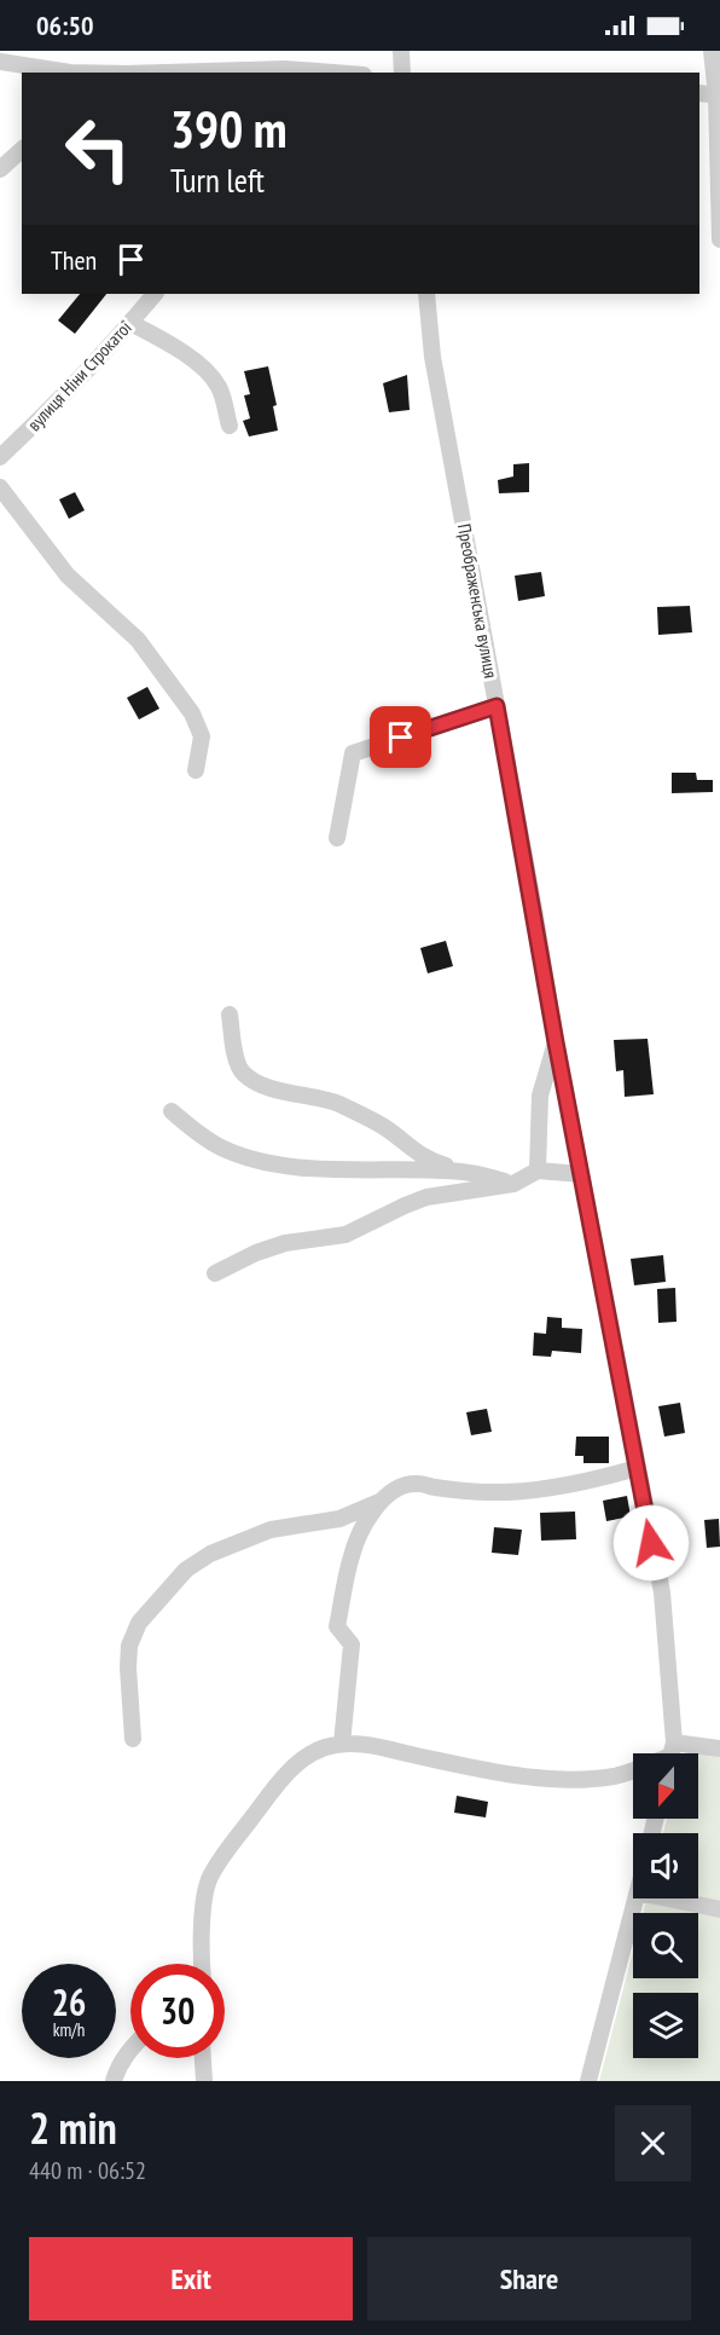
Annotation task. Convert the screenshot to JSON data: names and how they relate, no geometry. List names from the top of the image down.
{
  "streets": {
    "street": ["вулиця Ніни Строкатої", "Преображенська вулиця"]
  },
  "north": "bottom",
  "page": {
    "status": "06:50",
    "turn": ["390 m", "Turn left"],
    "then": "Then",
    "speed": "26 km/h",
    "limit": "30",
    "heading": ["2 min", "440 m · 06:52"],
    "buttons": ["Exit", "Share"]
  }
}
